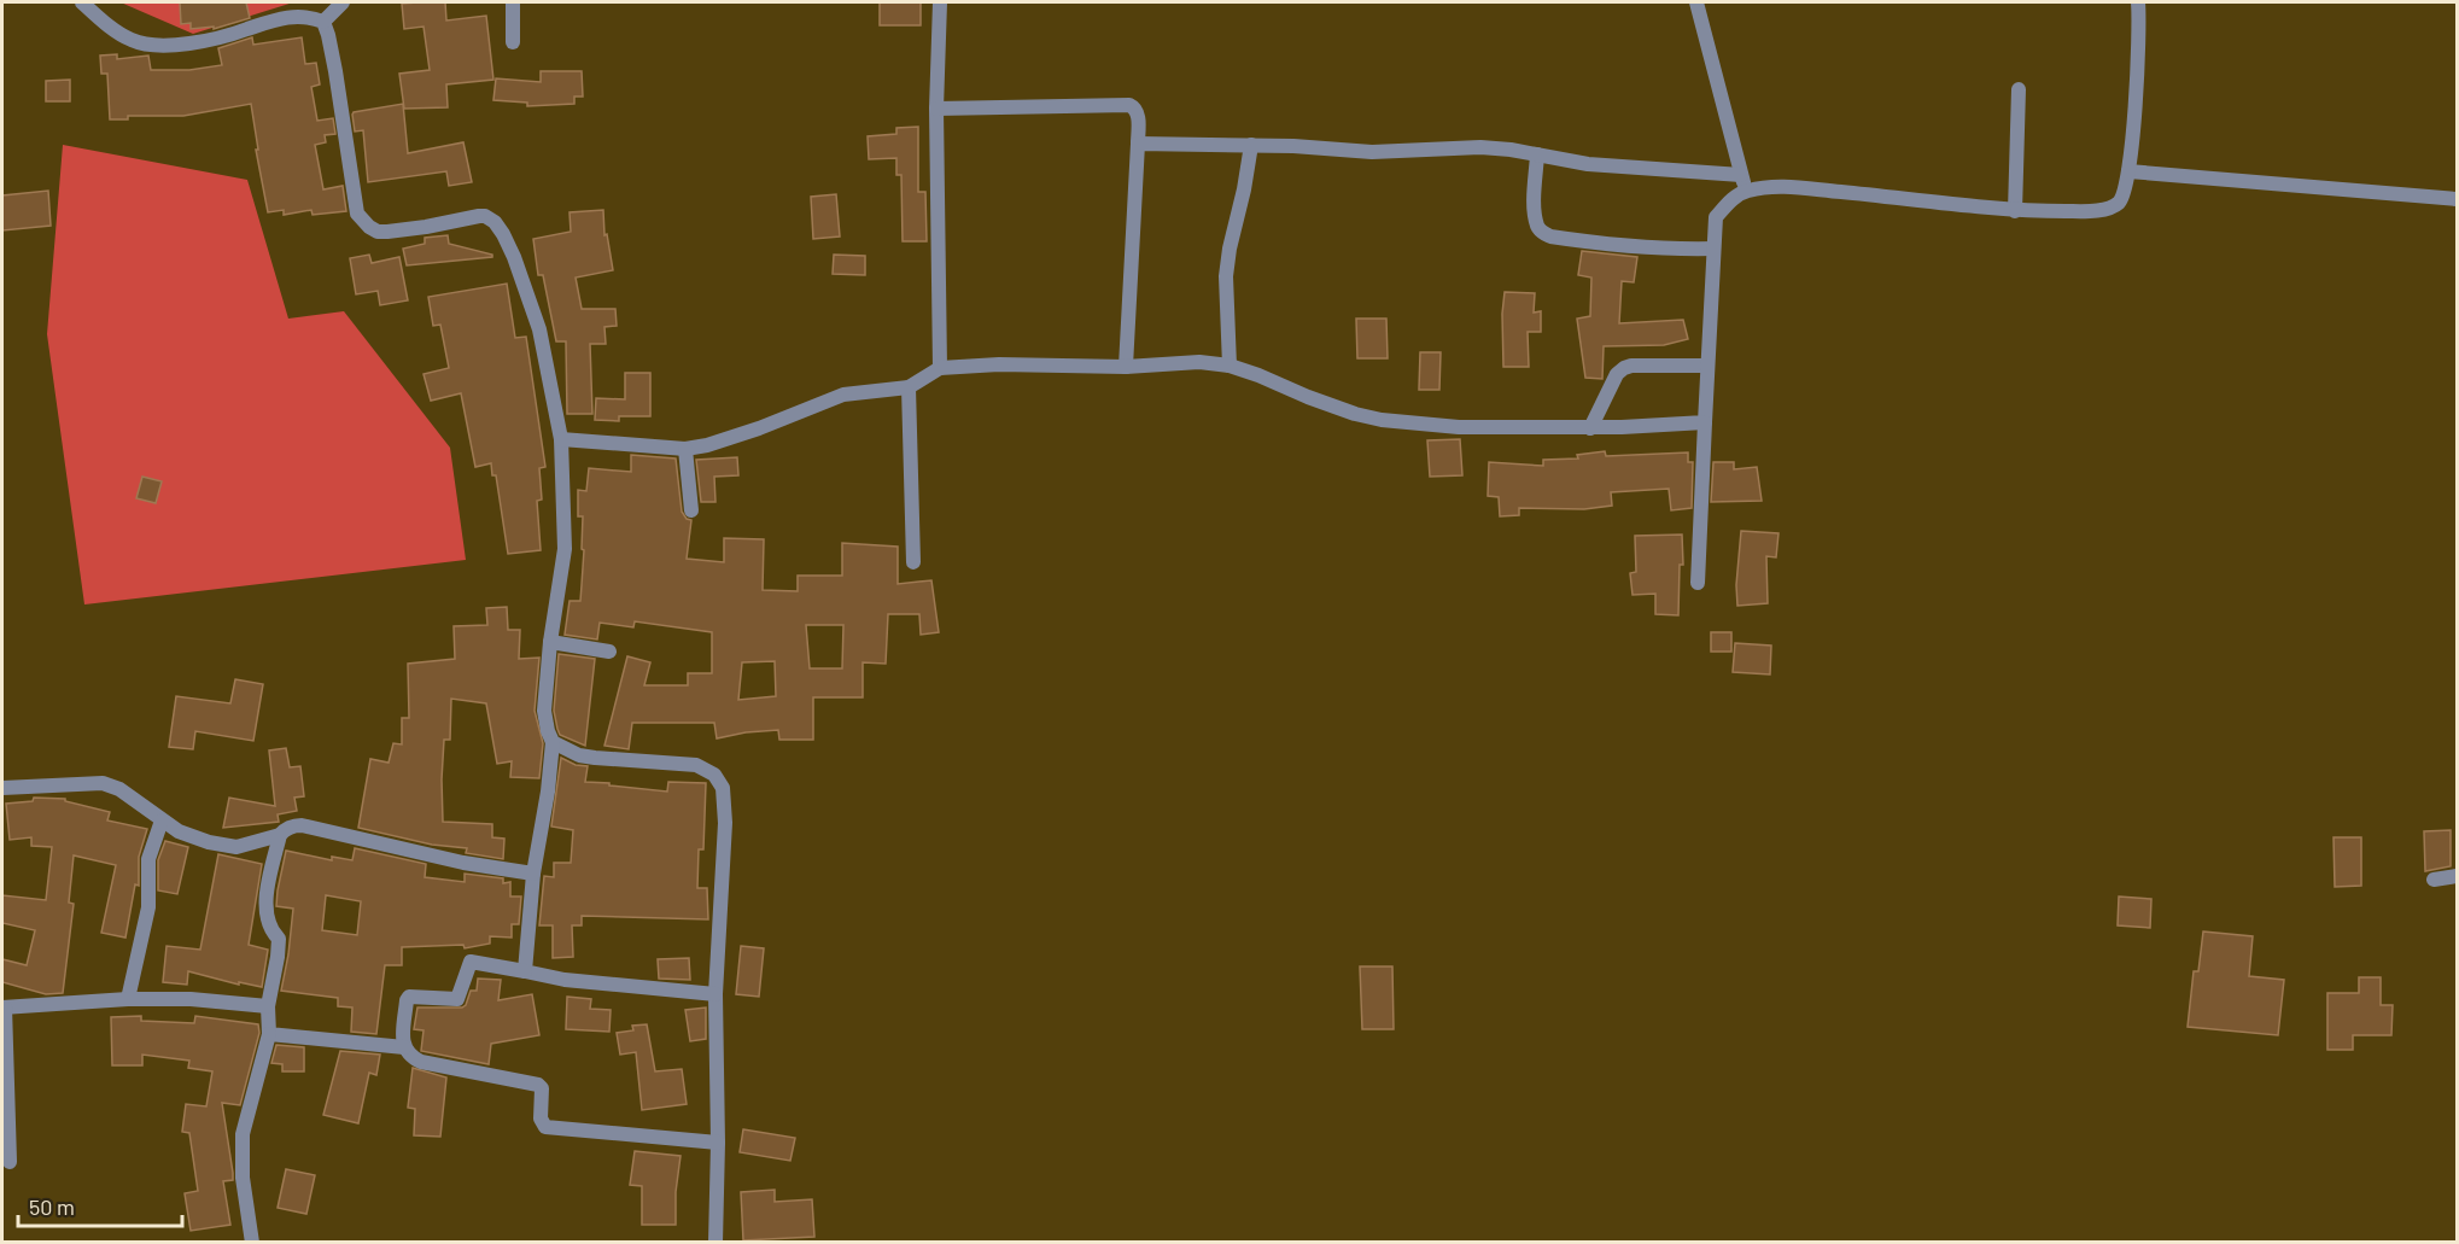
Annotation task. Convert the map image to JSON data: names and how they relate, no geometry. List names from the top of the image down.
{
  "scale_bar": "50 m"
}
